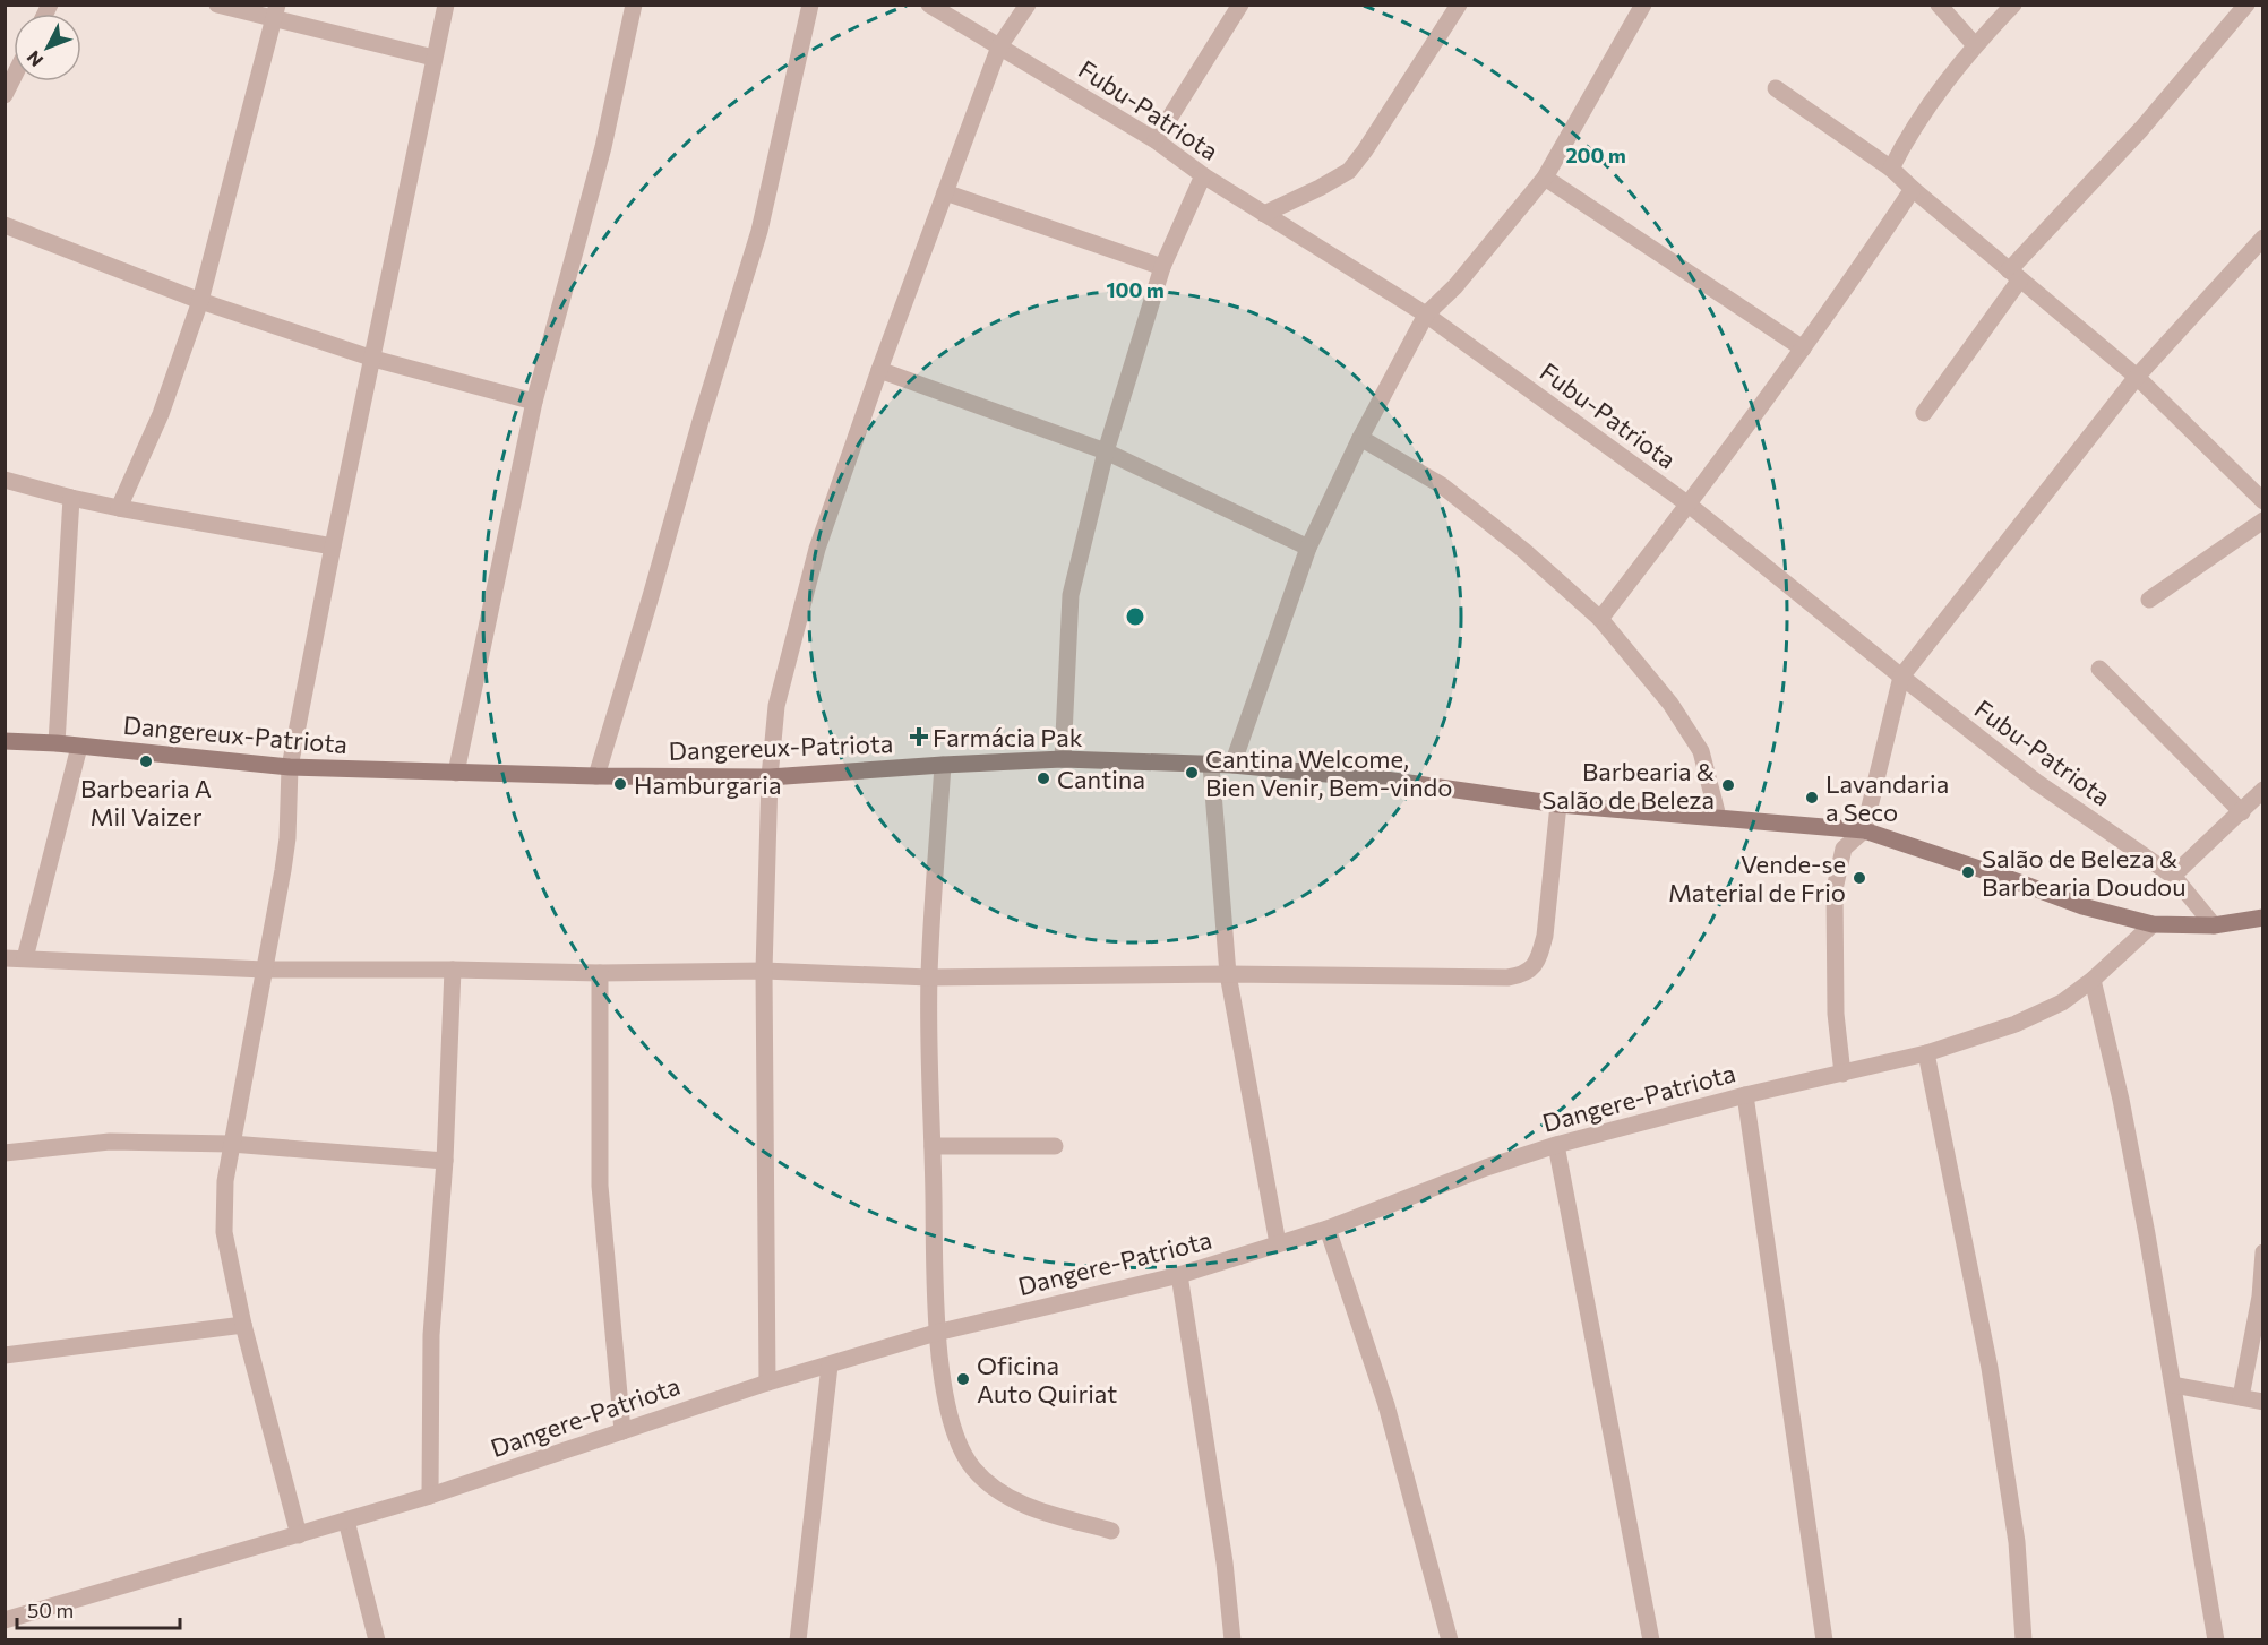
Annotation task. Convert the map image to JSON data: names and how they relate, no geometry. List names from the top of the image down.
{
  "streets": {
    "street": ["Fubu-Patriota", "Dangereux-Patriota", "Dangere-Patriota"]
  },
  "crossings": [
    ["Dangereux-Patriota", "Dangere-Patriota"]
  ],
  "places": {
    "health": ["Farmácia Pak"],
    "other": [
      "Barbearia A Mil Vaizer",
      "Cantina Welcome, Bien Venir, Bem-vindo",
      "Cantina",
      "Hamburgaria",
      "Barbearia & Salão de Beleza",
      "Lavandaria a Seco",
      "Salão de Beleza & Barbearia Doudou",
      "Vende-se Material de Frio",
      "Oficina Auto Quiriat"
    ]
  },
  "scale_bar": "50 m",
  "north": "bottom left",
  "rings": ["200 m", "100 m"]
}
